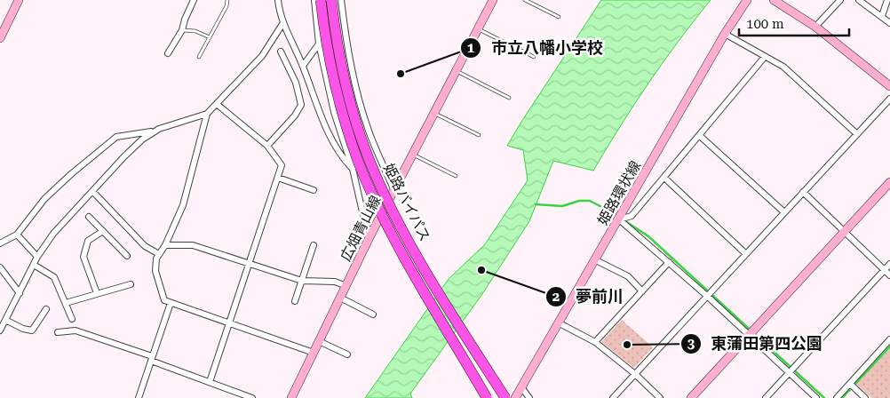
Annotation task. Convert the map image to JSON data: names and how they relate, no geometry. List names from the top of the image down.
{
  "streets": {
    "highway": ["姫路バイパス"],
    "main road": ["姫路環状線", "広畑青山線"]
  },
  "places": ["市立八幡小学校", "夢前川", "東蒲田第四公園"],
  "scale_bar": "100 m"
}
